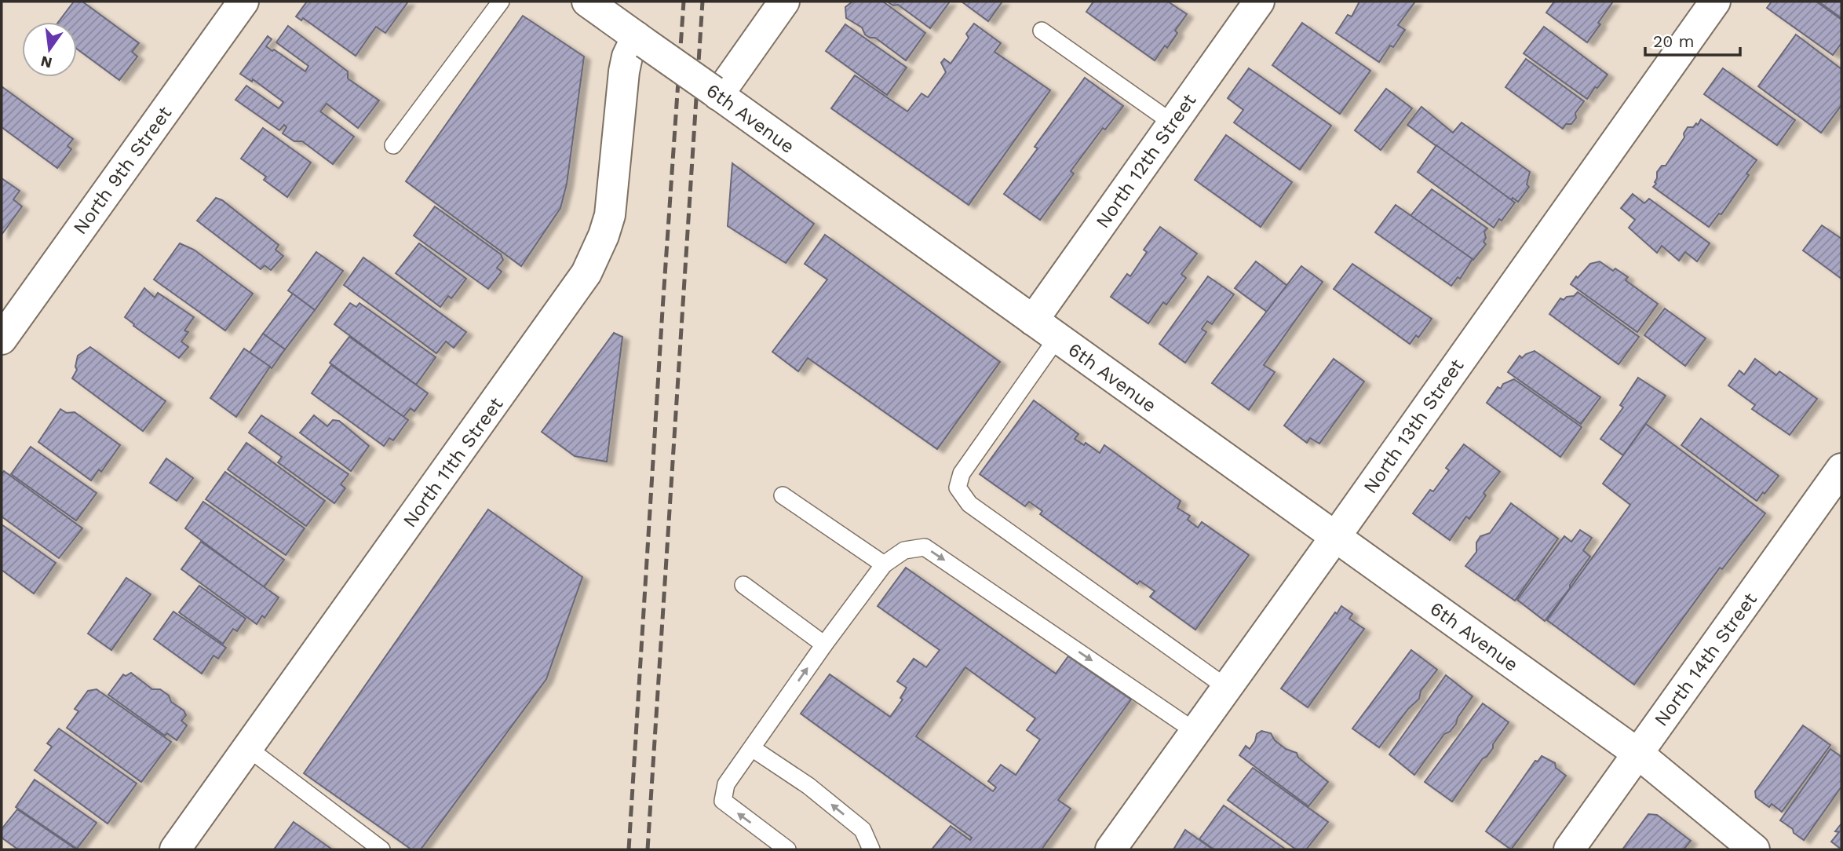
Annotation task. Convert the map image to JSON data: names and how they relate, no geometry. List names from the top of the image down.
{
  "streets": {
    "street": [
      "6th Avenue",
      "North 12th Street",
      "North 9th Street",
      "North 13th Street",
      "North 11th Street",
      "North 14th Street"
    ]
  },
  "crossings": [
    ["6th Avenue", "North 12th Street"],
    ["6th Avenue", "North 13th Street"],
    ["6th Avenue", "North 11th Street"],
    ["6th Avenue", "North 14th Street"]
  ],
  "scale_bar": "20 m",
  "north": "bottom"
}
